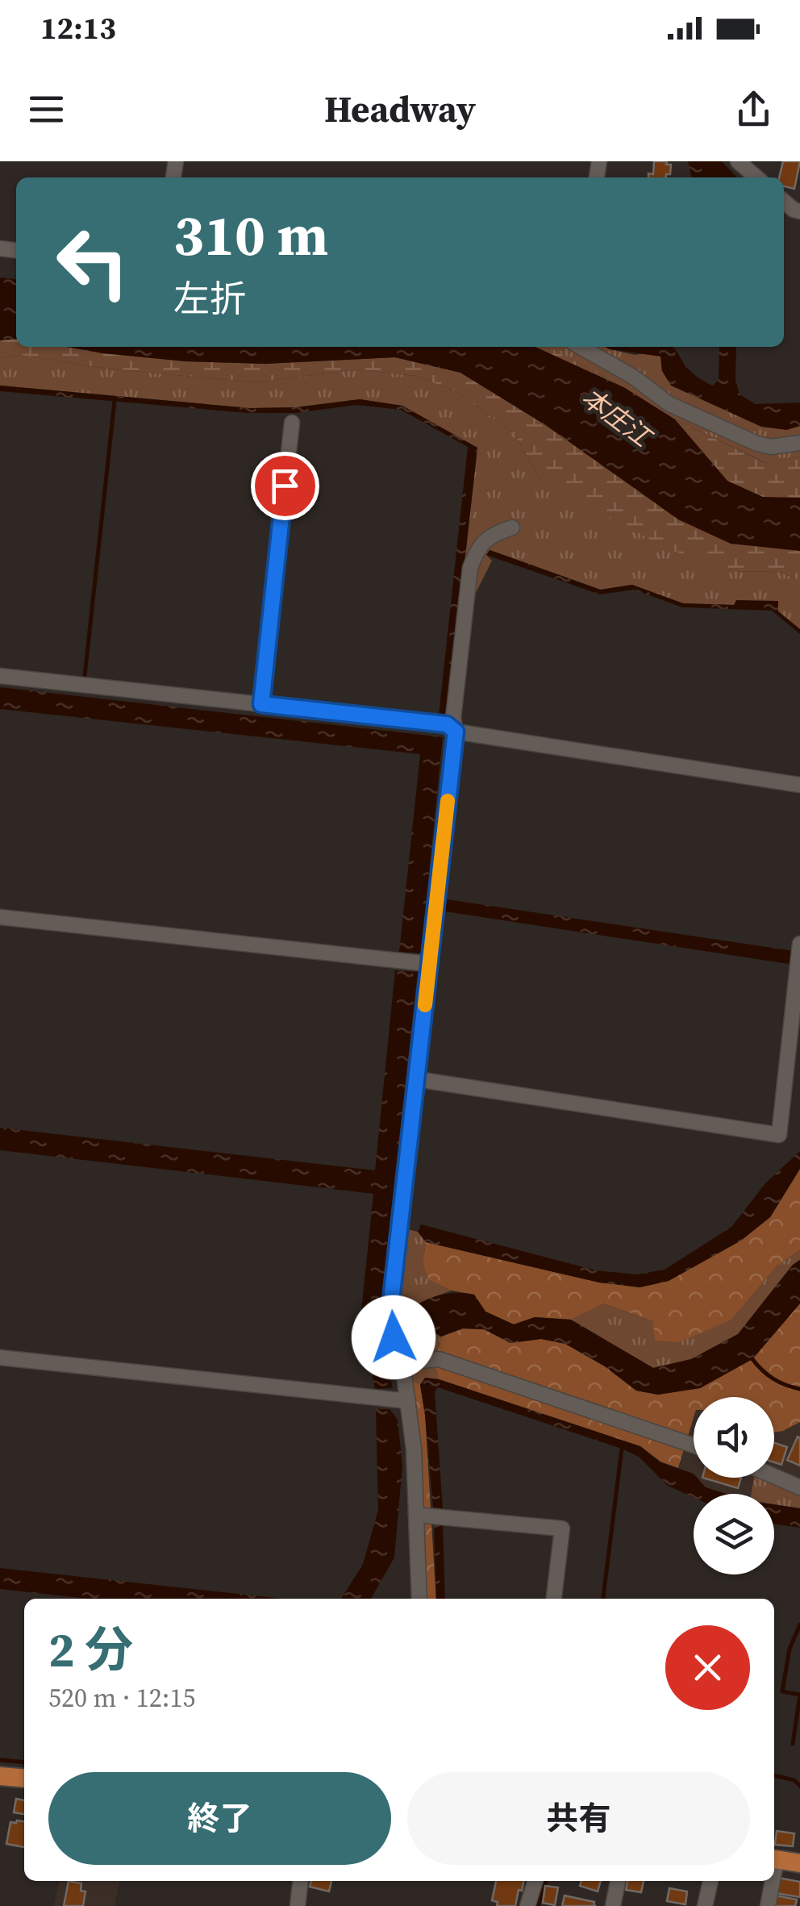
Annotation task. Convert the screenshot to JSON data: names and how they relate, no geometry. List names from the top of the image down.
{
  "water": ["本庄江"],
  "page": {
    "status": "12:13",
    "header": "Headway",
    "turn": ["310 m", "左折"],
    "heading": ["2 分", "520 m · 12:15"],
    "buttons": ["終了", "共有"]
  }
}
